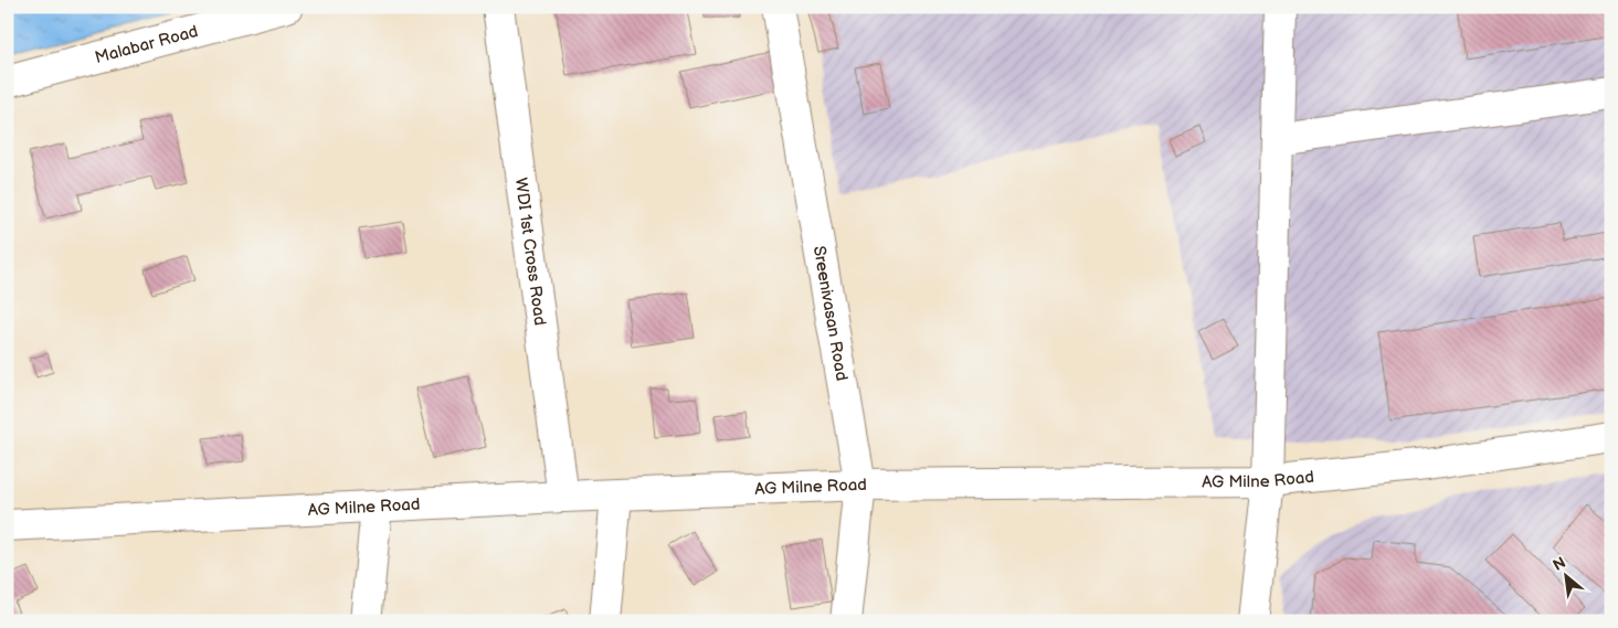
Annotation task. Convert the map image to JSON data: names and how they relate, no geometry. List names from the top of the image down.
{
  "streets": {
    "street": [
      "Malabar Road",
      "WDI 1st Cross Road",
      "Sreenivasan Road",
      "AG Milne Road"
    ]
  },
  "crossings": [
    ["WDI 1st Cross Road", "AG Milne Road"],
    ["Sreenivasan Road", "AG Milne Road"]
  ],
  "north": "top left"
}
